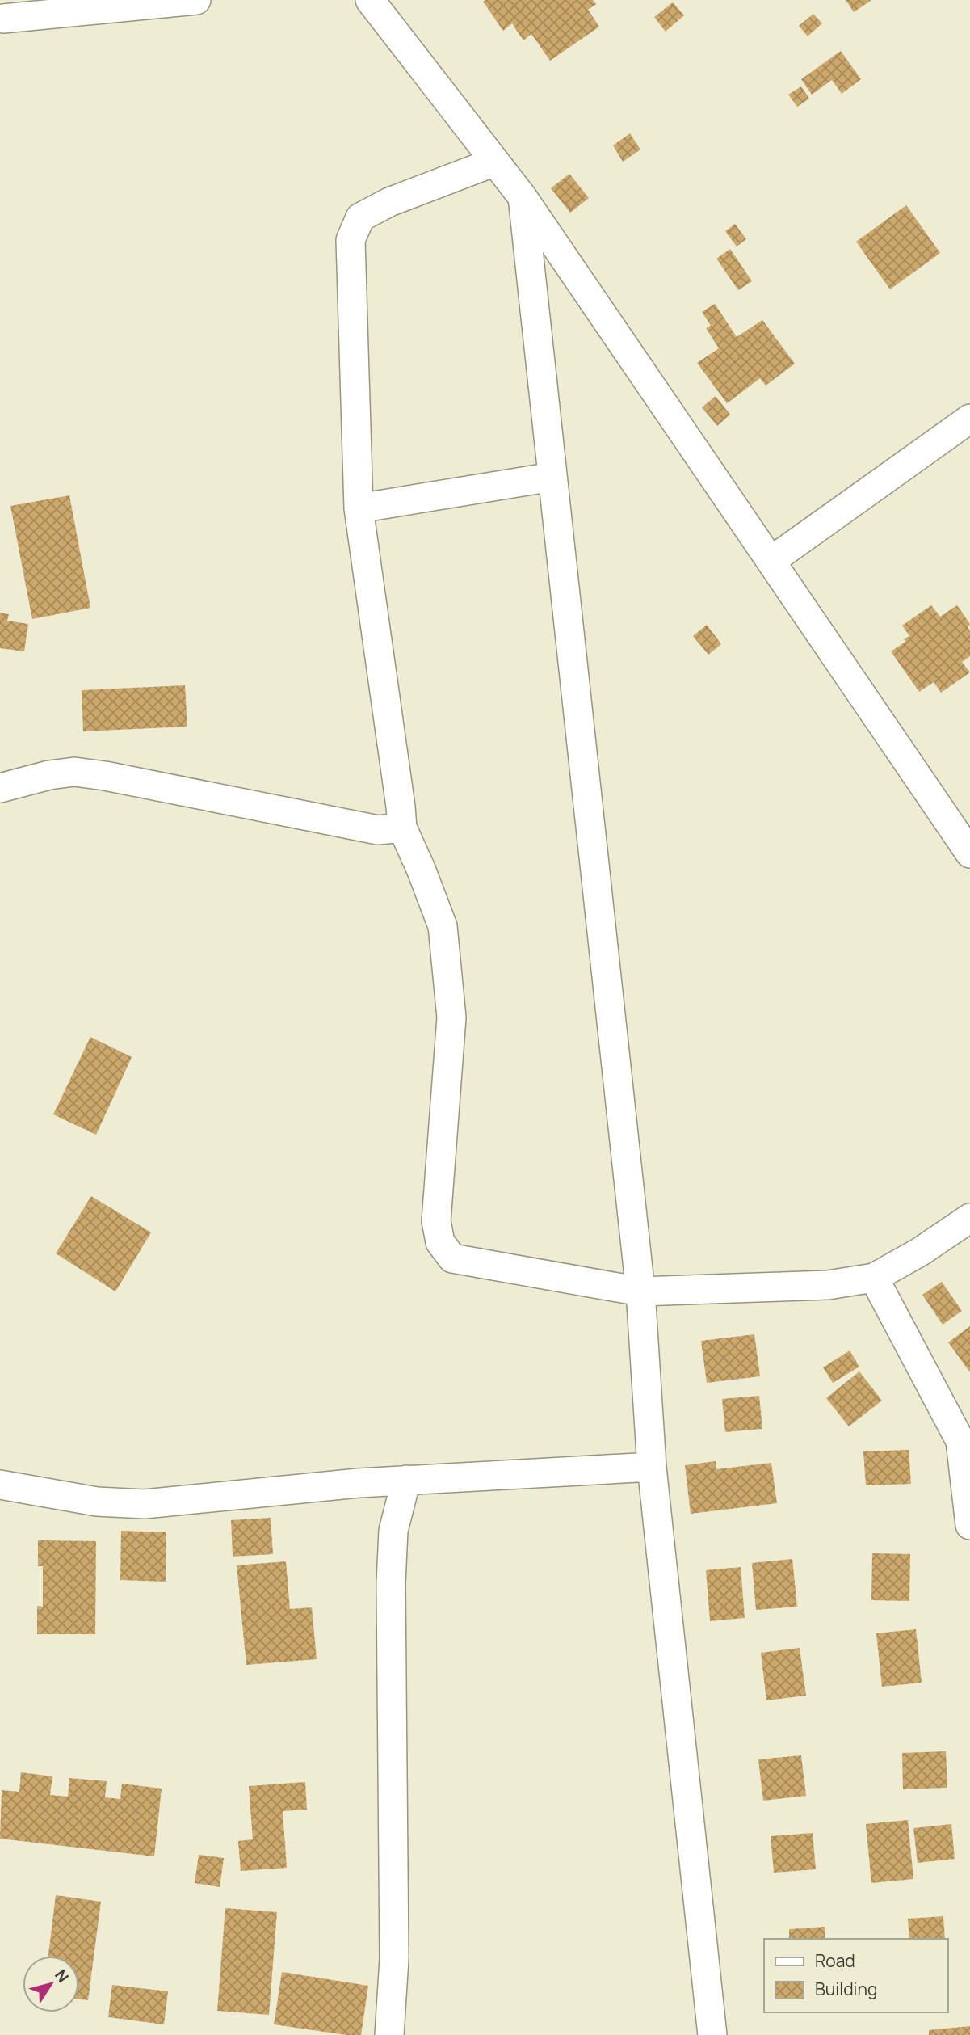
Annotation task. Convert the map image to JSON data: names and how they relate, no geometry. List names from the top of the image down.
{
  "legend": ["Road", "Building"],
  "north": "top right"
}
